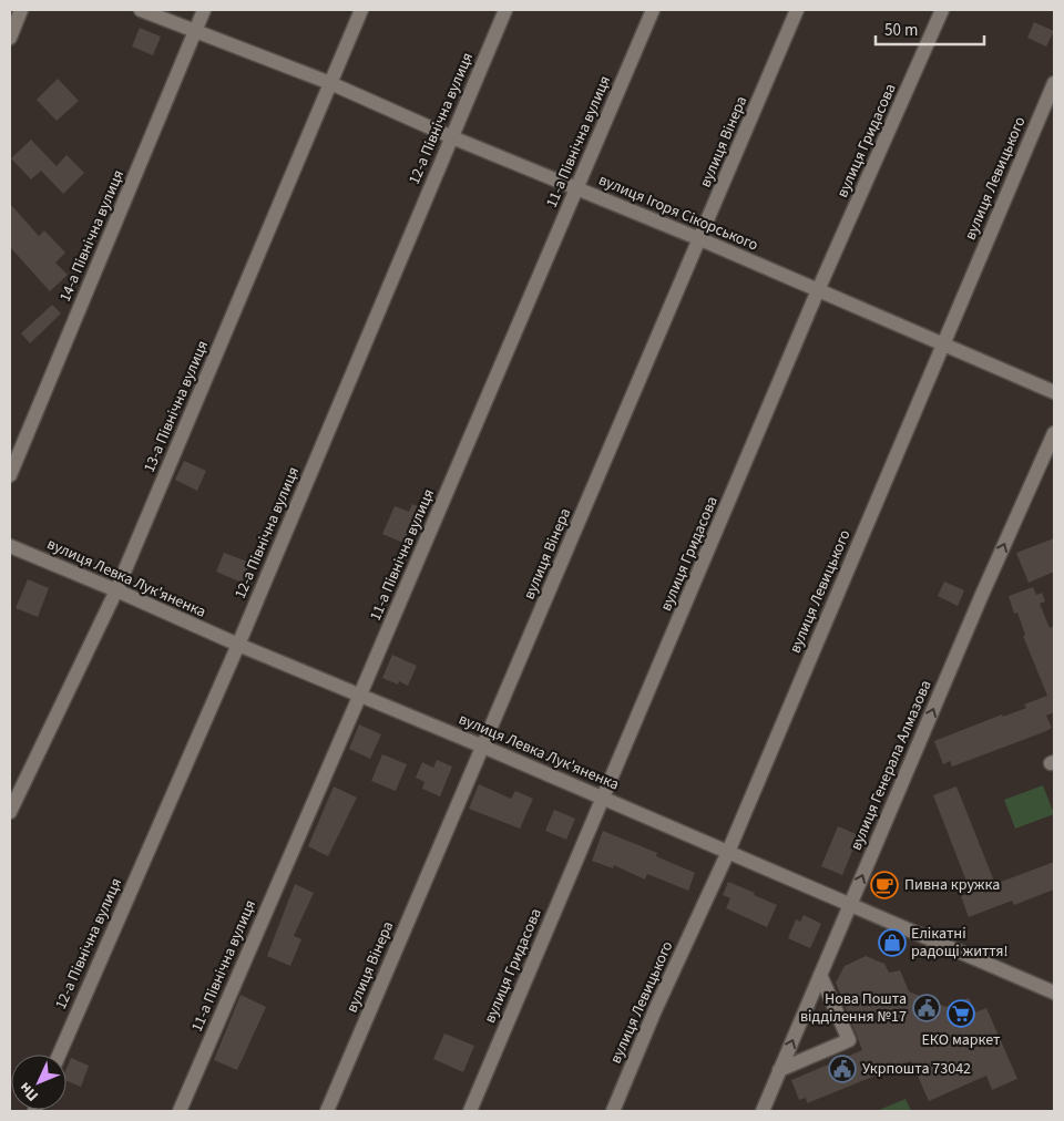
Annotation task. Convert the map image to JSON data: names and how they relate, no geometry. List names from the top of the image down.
{
  "streets": {
    "street": [
      "12-а Північна вулиця",
      "вулиця Гридасова",
      "11-а Північна вулиця",
      "вулиця Вінера",
      "вулиця Левицького",
      "вулиця Ігоря Сікорського",
      "14-а Північна вулиця",
      "13-а Північна вулиця",
      "вулиця Левка Лук'яненка",
      "вулиця Генерала Алмазова"
    ]
  },
  "crossings": [
    ["12-а Північна вулиця", "вулиця Ігоря Сікорського"],
    ["12-а Північна вулиця", "вулиця Левка Лук'яненка"],
    ["вулиця Гридасова", "вулиця Ігоря Сікорського"],
    ["вулиця Гридасова", "вулиця Левка Лук'яненка"],
    ["11-а Північна вулиця", "вулиця Ігоря Сікорського"],
    ["11-а Північна вулиця", "вулиця Левка Лук'яненка"],
    ["вулиця Вінера", "вулиця Ігоря Сікорського"],
    ["вулиця Вінера", "вулиця Левка Лук'яненка"],
    ["вулиця Левицького", "вулиця Ігоря Сікорського"],
    ["вулиця Левицького", "вулиця Левка Лук'яненка"],
    ["вулиця Ігоря Сікорського", "14-а Північна вулиця"],
    ["вулиця Ігоря Сікорського", "13-а Північна вулиця"],
    ["13-а Північна вулиця", "вулиця Левка Лук'яненка"],
    ["вулиця Левка Лук'яненка", "вулиця Генерала Алмазова"]
  ],
  "one_way": ["вулиця Генерала Алмазова"],
  "places": {
    "cafe": ["Пивна кружка"],
    "shop": ["Елікатні радощі життя!"],
    "public building": ["Нова Пошта відділення №17", "Укрпошта 73042"],
    "supermarket": ["ЕКО маркет"]
  },
  "scale_bar": "50 m",
  "north": "bottom left"
}
